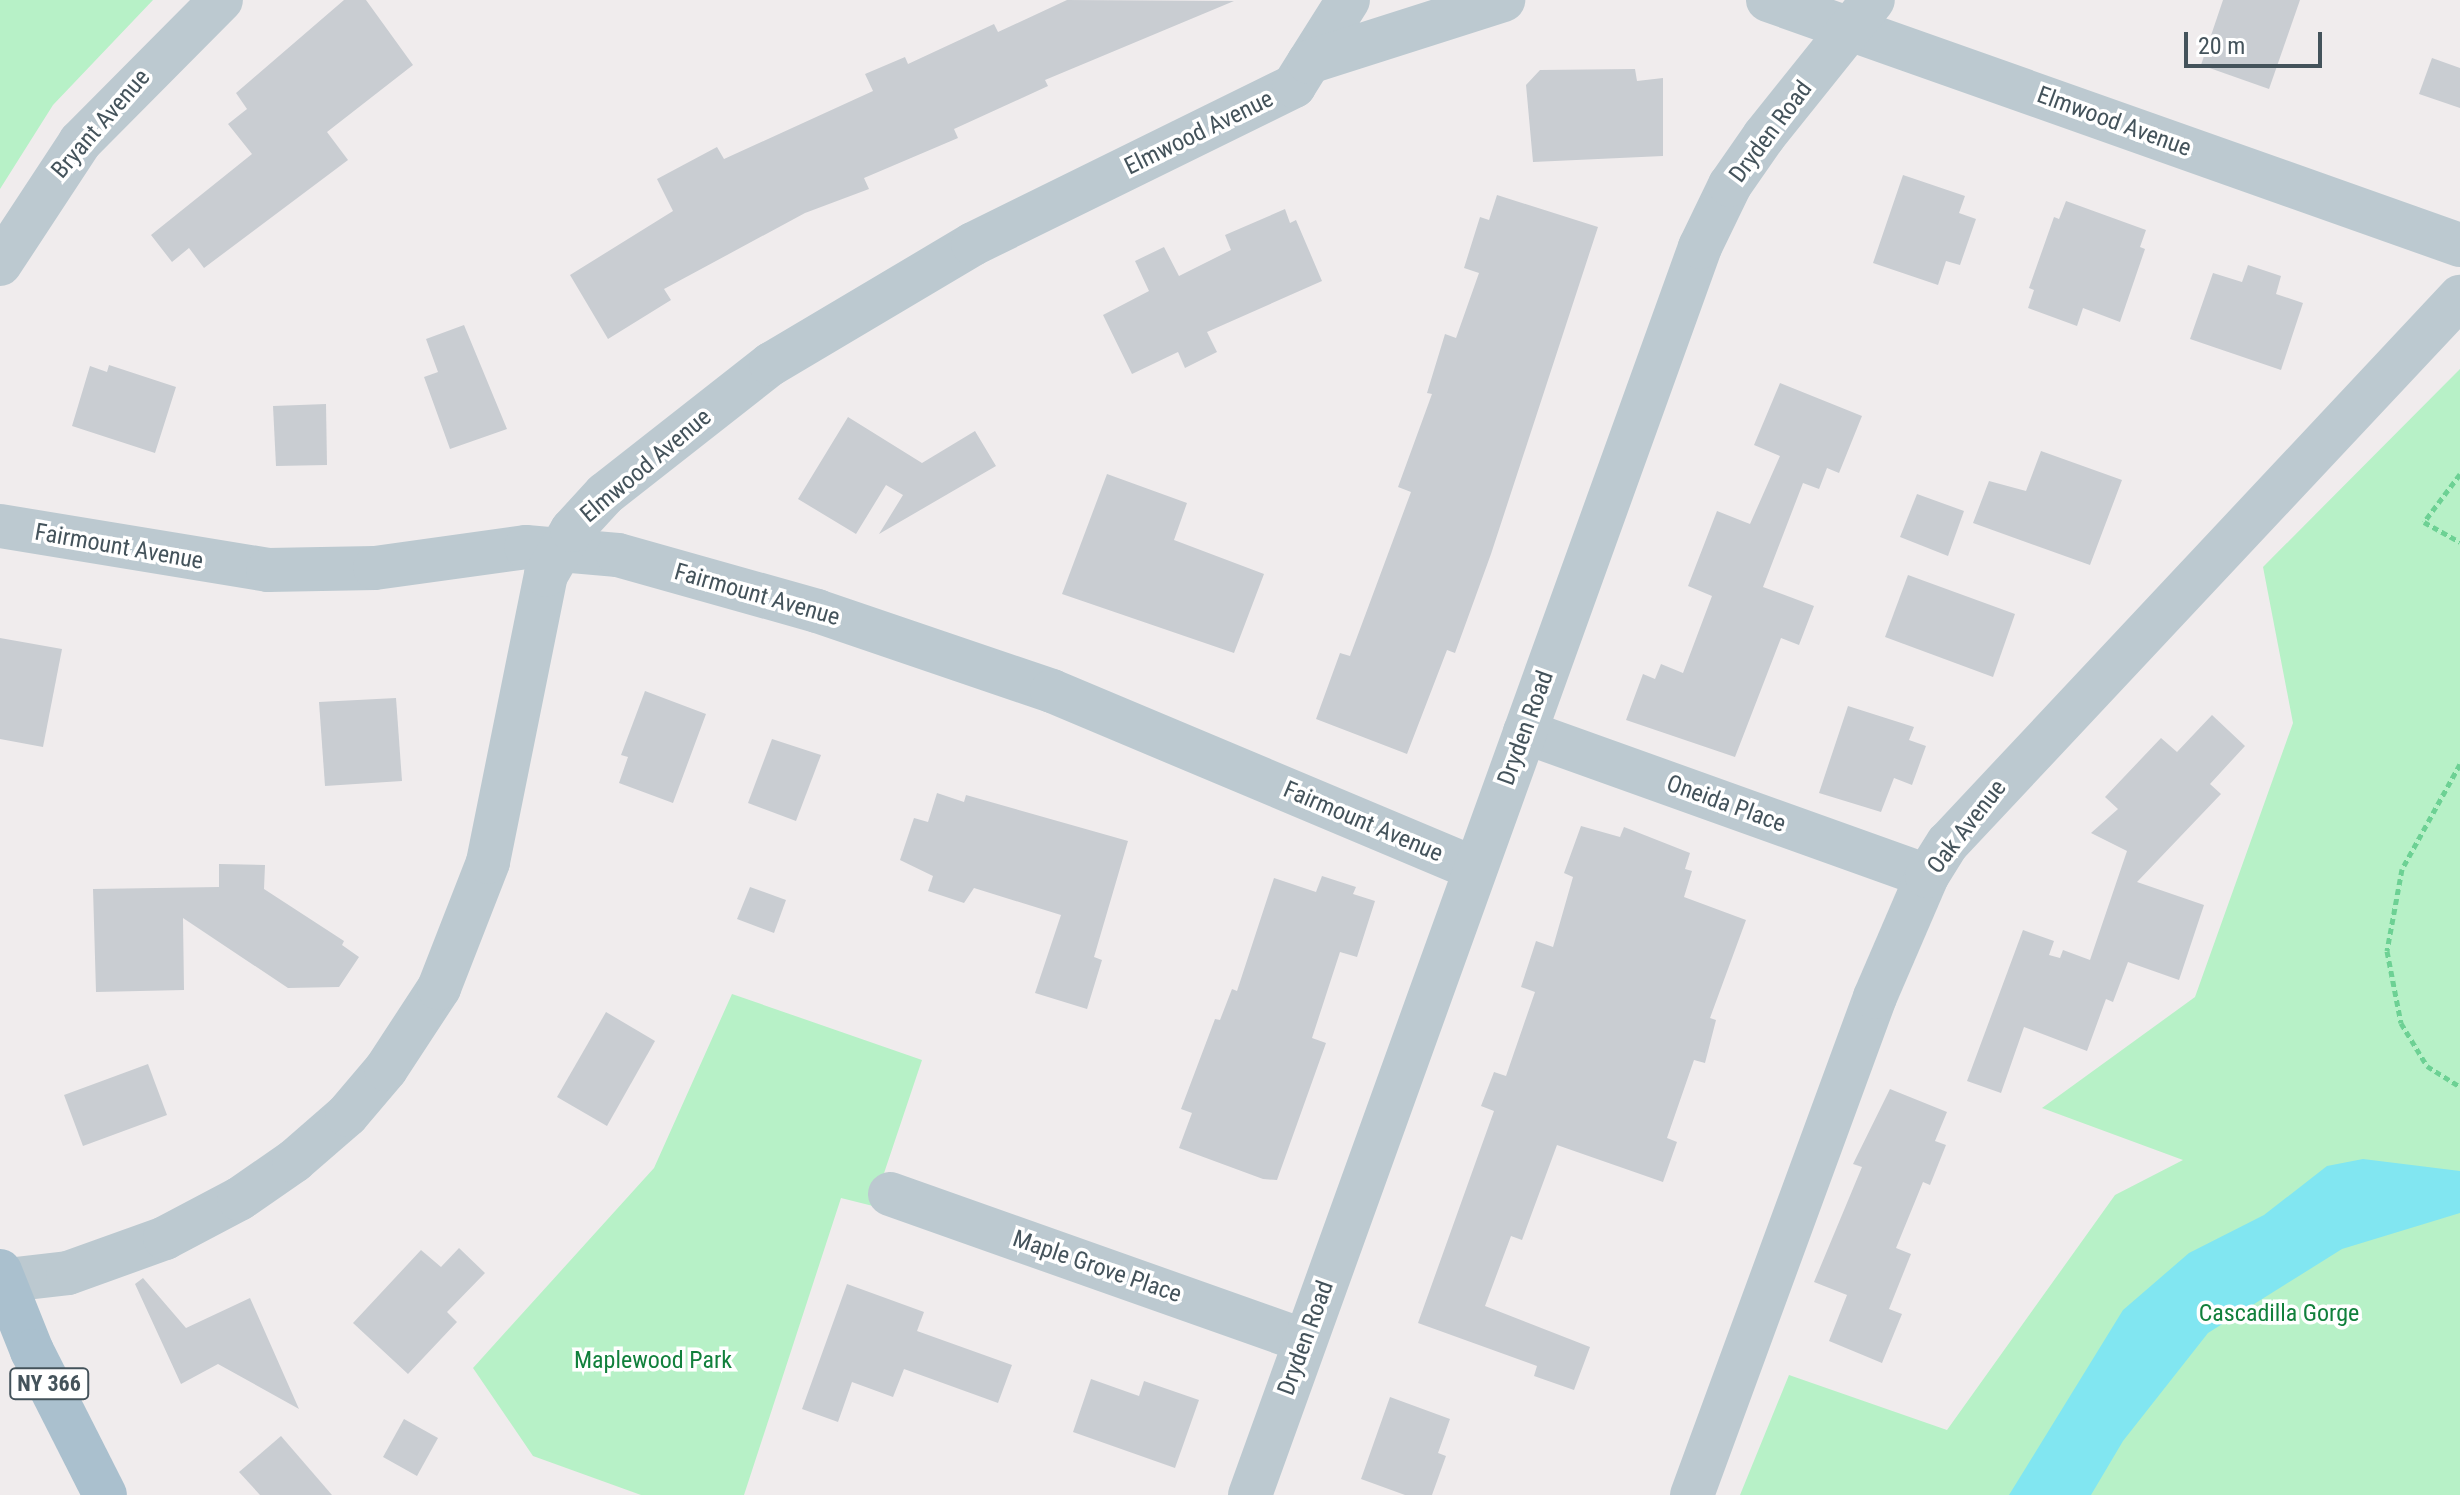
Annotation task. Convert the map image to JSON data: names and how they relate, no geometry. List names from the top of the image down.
{
  "streets": {
    "main road": ["NY 366"],
    "street": [
      "Elmwood Avenue",
      "Bryant Avenue",
      "Dryden Road",
      "Fairmount Avenue",
      "Oneida Place",
      "Oak Avenue",
      "Maple Grove Place"
    ]
  },
  "crossings": [
    ["Elmwood Avenue", "Dryden Road"],
    ["Elmwood Avenue", "Fairmount Avenue"],
    ["Elmwood Avenue", "NY 366"],
    ["Dryden Road", "Fairmount Avenue"],
    ["Dryden Road", "Oneida Place"],
    ["Dryden Road", "Maple Grove Place"],
    ["Oneida Place", "Oak Avenue"]
  ],
  "parks": ["Cascadilla Gorge", "Maplewood Park"],
  "scale_bar": "20 m"
}
